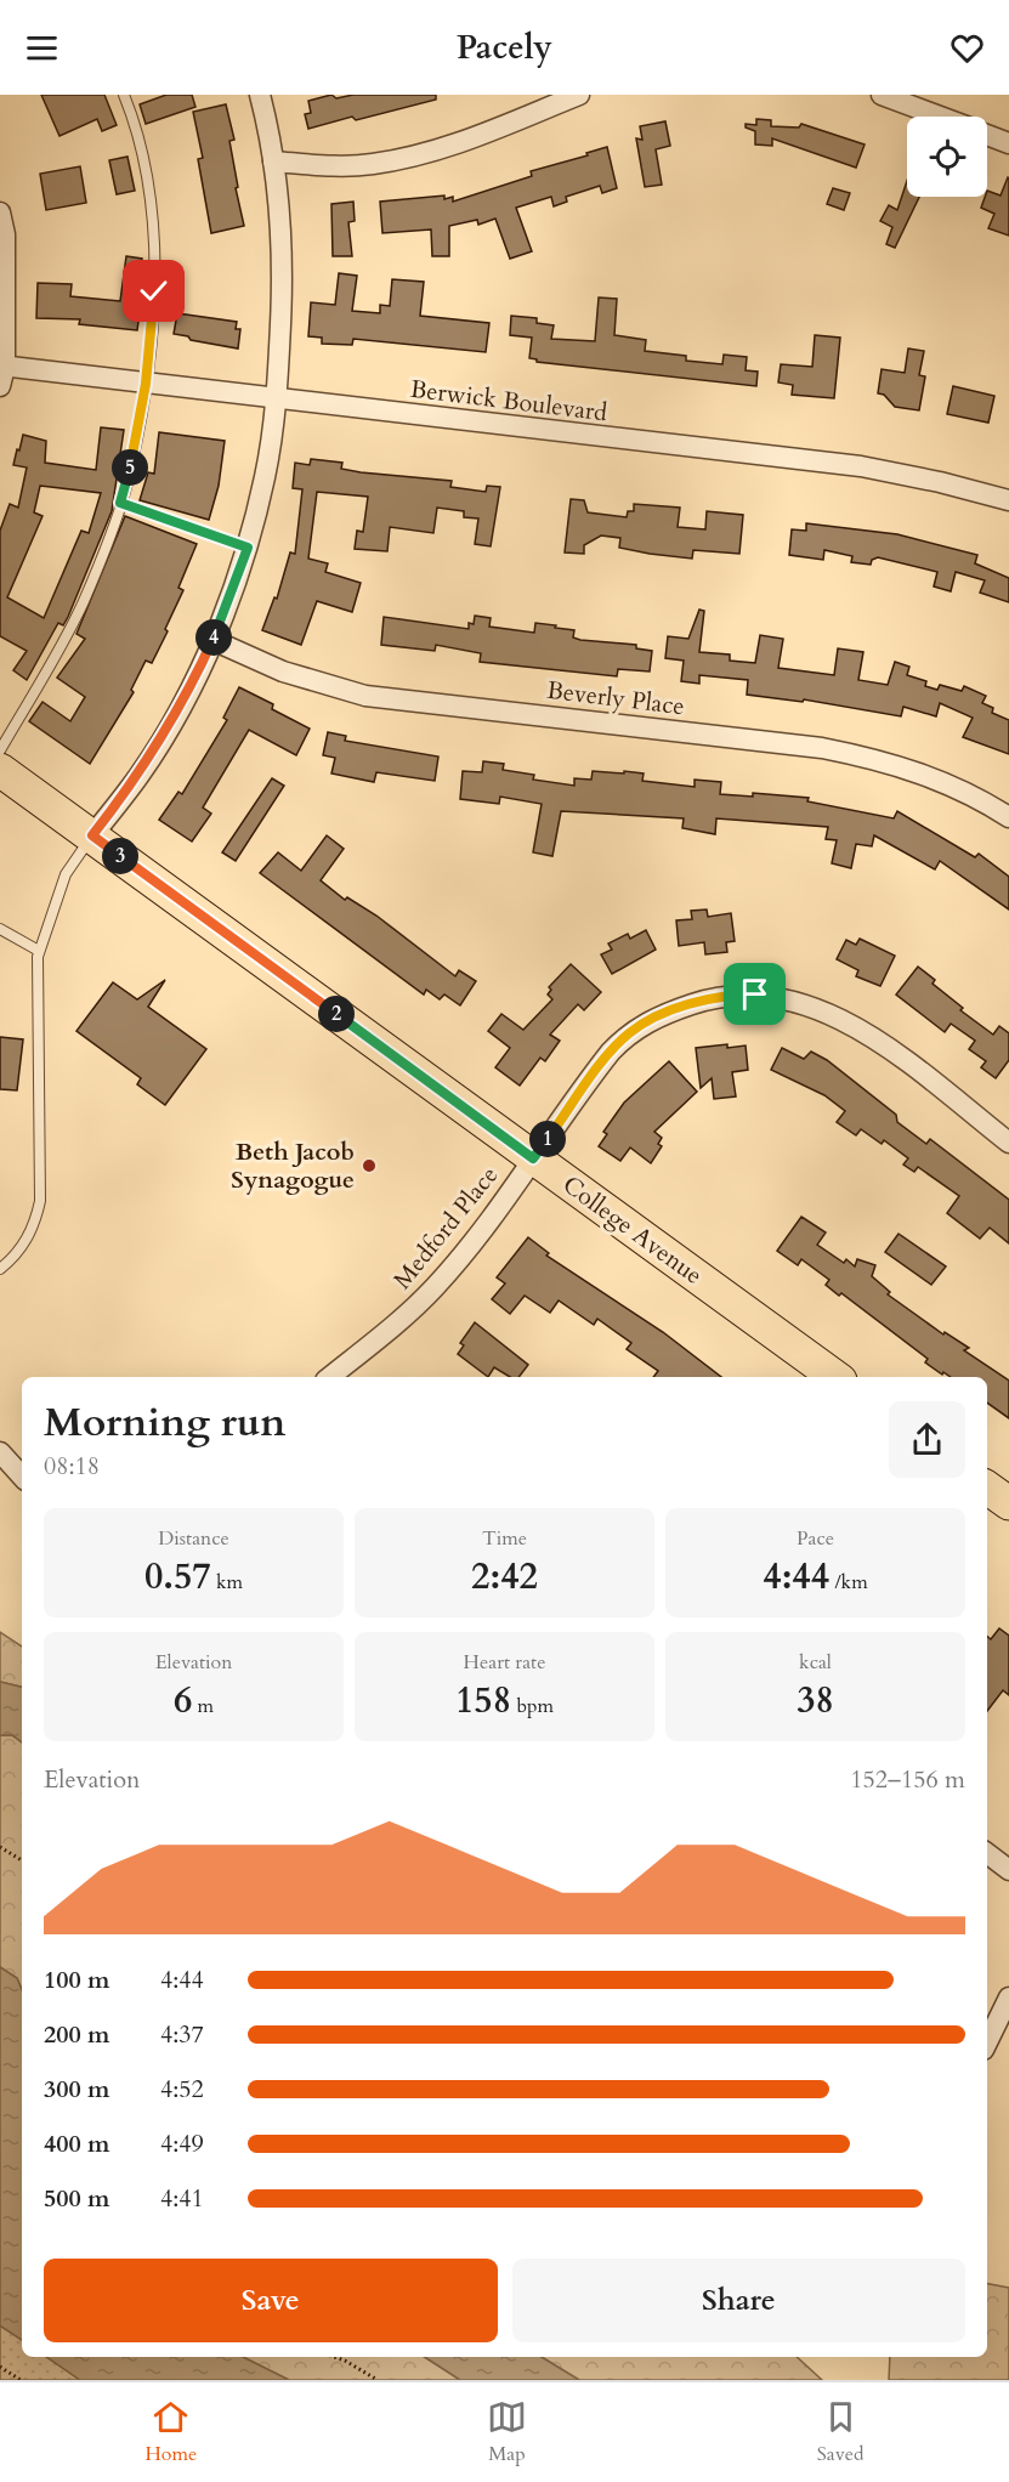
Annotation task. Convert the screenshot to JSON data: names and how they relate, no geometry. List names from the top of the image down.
{
  "streets": {
    "main road": ["College Avenue"],
    "street": ["Berwick Boulevard", "Beverly Place", "Medford Place"]
  },
  "crossings": [
    ["Medford Place", "College Avenue"]
  ],
  "places": ["Beth Jacob Synagogue"],
  "page": {
    "header": "Pacely",
    "pins": [
      "5",
      "4",
      "3",
      "2",
      "1"
    ],
    "heading": ["Morning run", "08:18"],
    "stats": [
      ["Distance", "0.57 km"],
      ["Time", "2:42"],
      ["Pace", "4:44 /km"],
      ["Elevation", "6 m"],
      ["Heart rate", "158 bpm"],
      ["kcal", "38"]
    ],
    "chart": ["Elevation", "152–156 m"],
    "list": [
      {
        "name": "100 m",
        "note": "4:44"
      },
      {
        "name": "200 m",
        "note": "4:37"
      },
      {
        "name": "300 m",
        "note": "4:52"
      },
      {
        "name": "400 m",
        "note": "4:49"
      },
      {
        "name": "500 m",
        "note": "4:41"
      }
    ],
    "buttons": ["Save", "Share"],
    "tabs": ["Home", "Map", "Saved"]
  }
}
